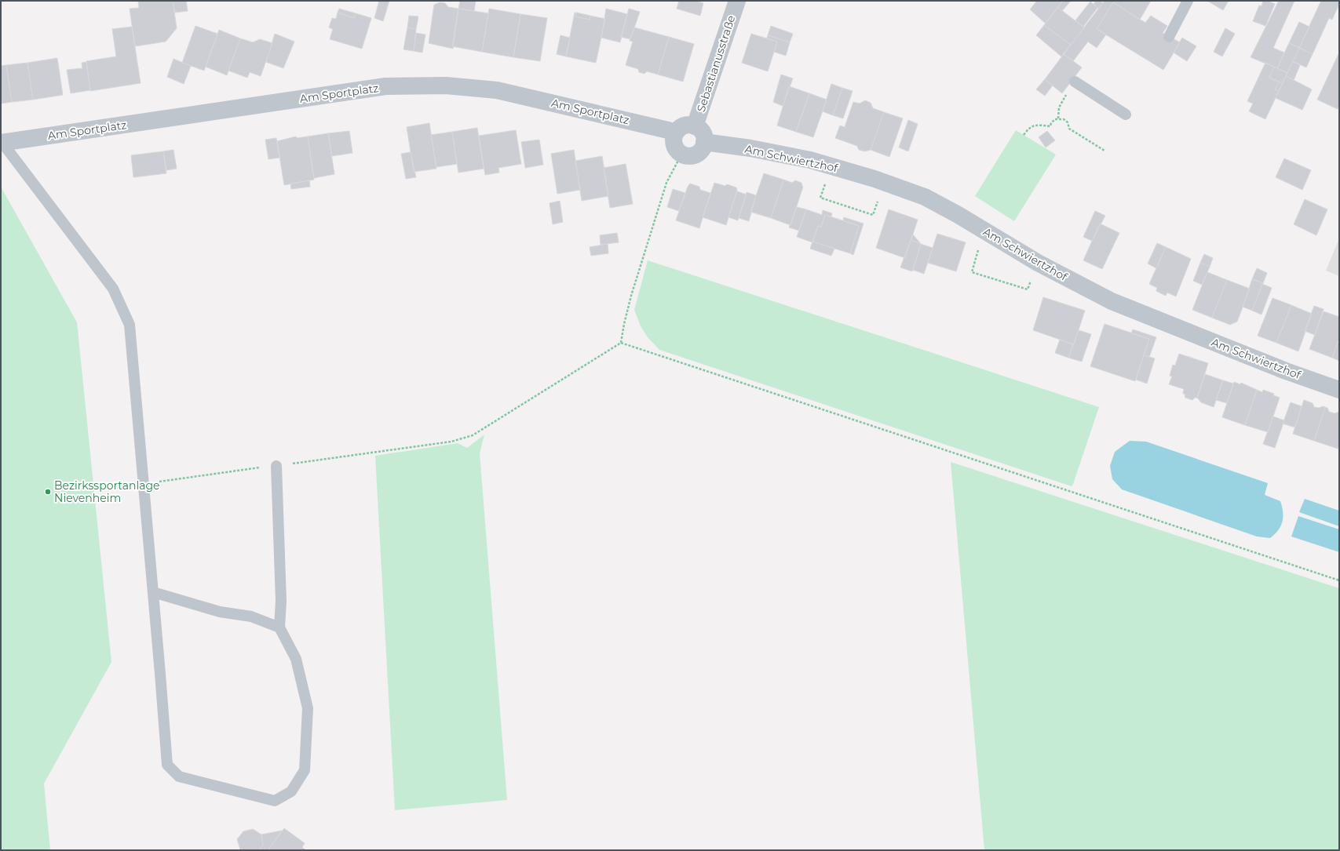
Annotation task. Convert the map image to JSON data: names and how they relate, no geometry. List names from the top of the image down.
{
  "streets": {
    "street": ["Sebastianusstraße", "Am Sportplatz", "Am Schwiertzhof"]
  },
  "crossings": [
    ["Sebastianusstraße", "Am Sportplatz"],
    ["Sebastianusstraße", "Am Schwiertzhof"],
    ["Am Sportplatz", "Am Schwiertzhof"]
  ],
  "places": ["Bezirkssportanlage Nievenheim"]
}
